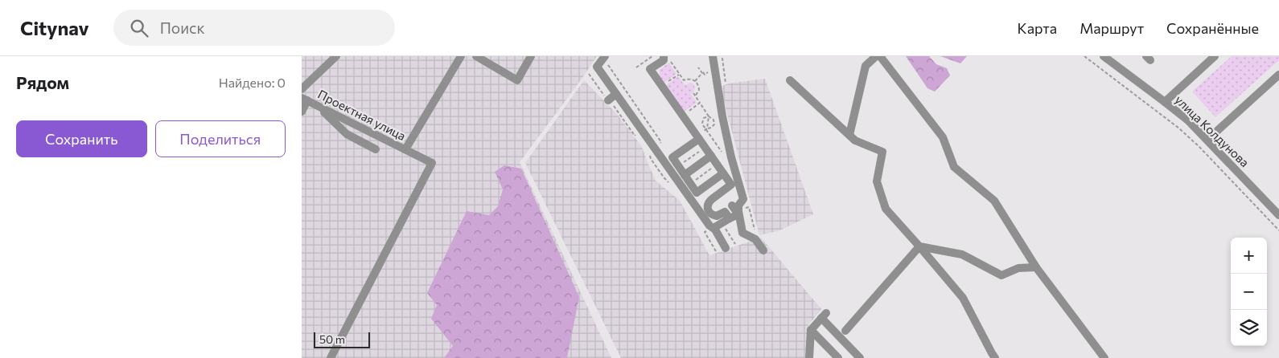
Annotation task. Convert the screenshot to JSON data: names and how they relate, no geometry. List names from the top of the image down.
{
  "streets": {
    "street": ["Проектная улица", "улица Колдунова"]
  },
  "scale_bar": "50 m",
  "page": {
    "header": "Citynav",
    "search": "Поиск",
    "nav": ["Карта", "Маршрут", "Сохранённые"],
    "heading": ["Рядом", "Найдено: 0"],
    "buttons": ["Сохранить", "Поделиться"],
    "map_buttons": ["+", "−"],
    "scale": "50 m"
  }
}
